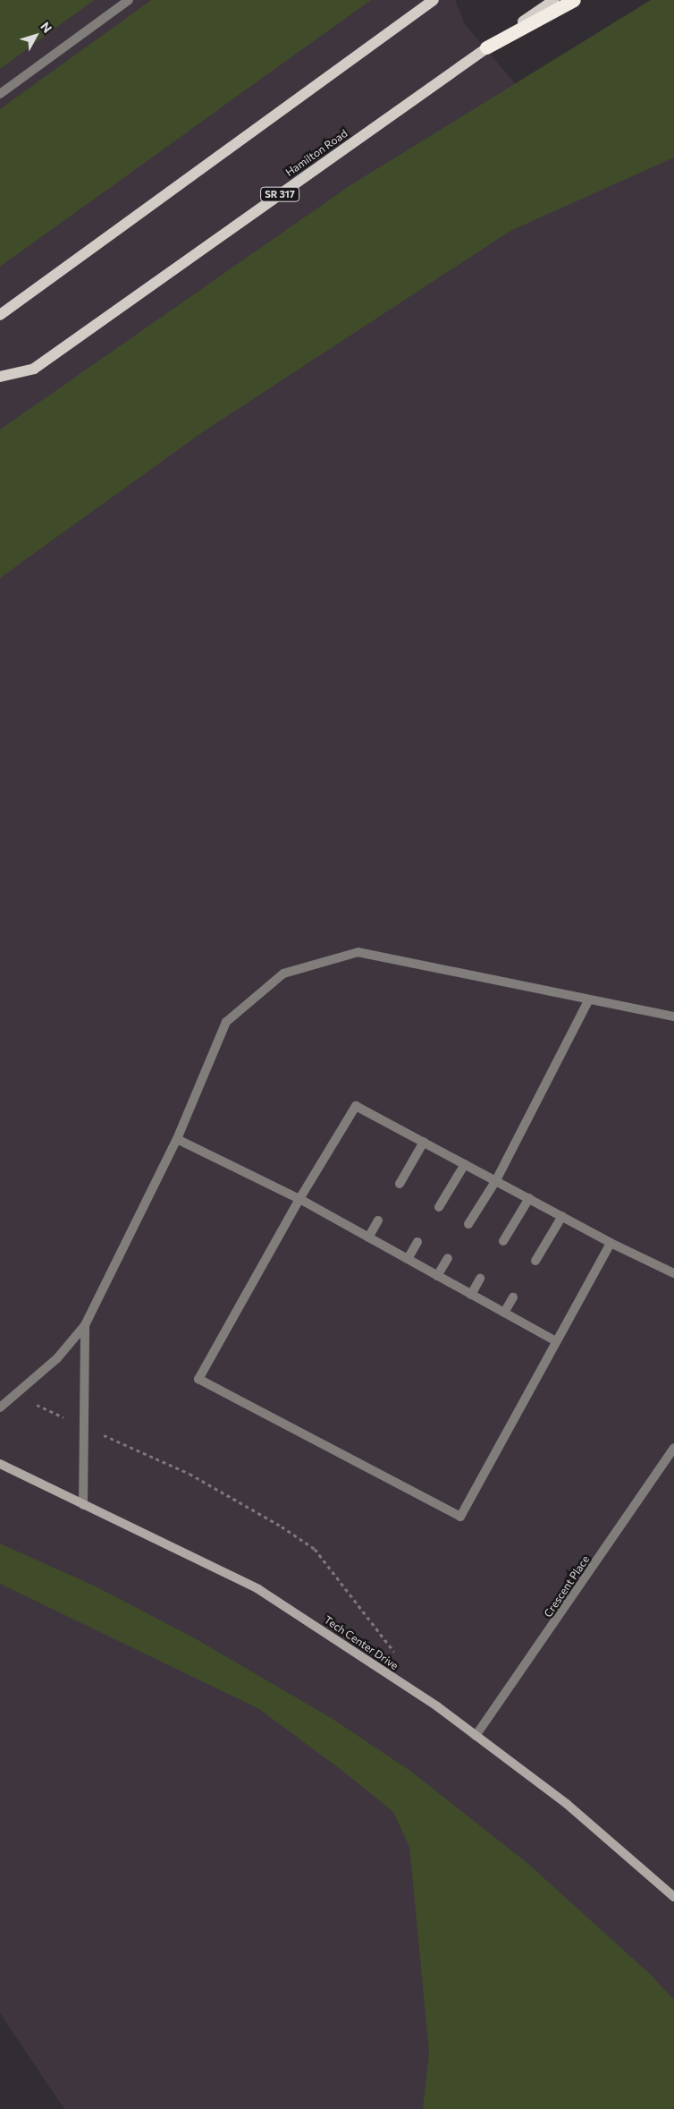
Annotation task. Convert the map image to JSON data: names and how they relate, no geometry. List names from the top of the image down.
{
  "streets": {
    "main road": ["Hamilton Road", "SR 317", "Tech Center Drive"],
    "street": ["Crescent Place"]
  },
  "crossings": [
    ["Crescent Place", "Tech Center Drive"]
  ],
  "north": "top right"
}
